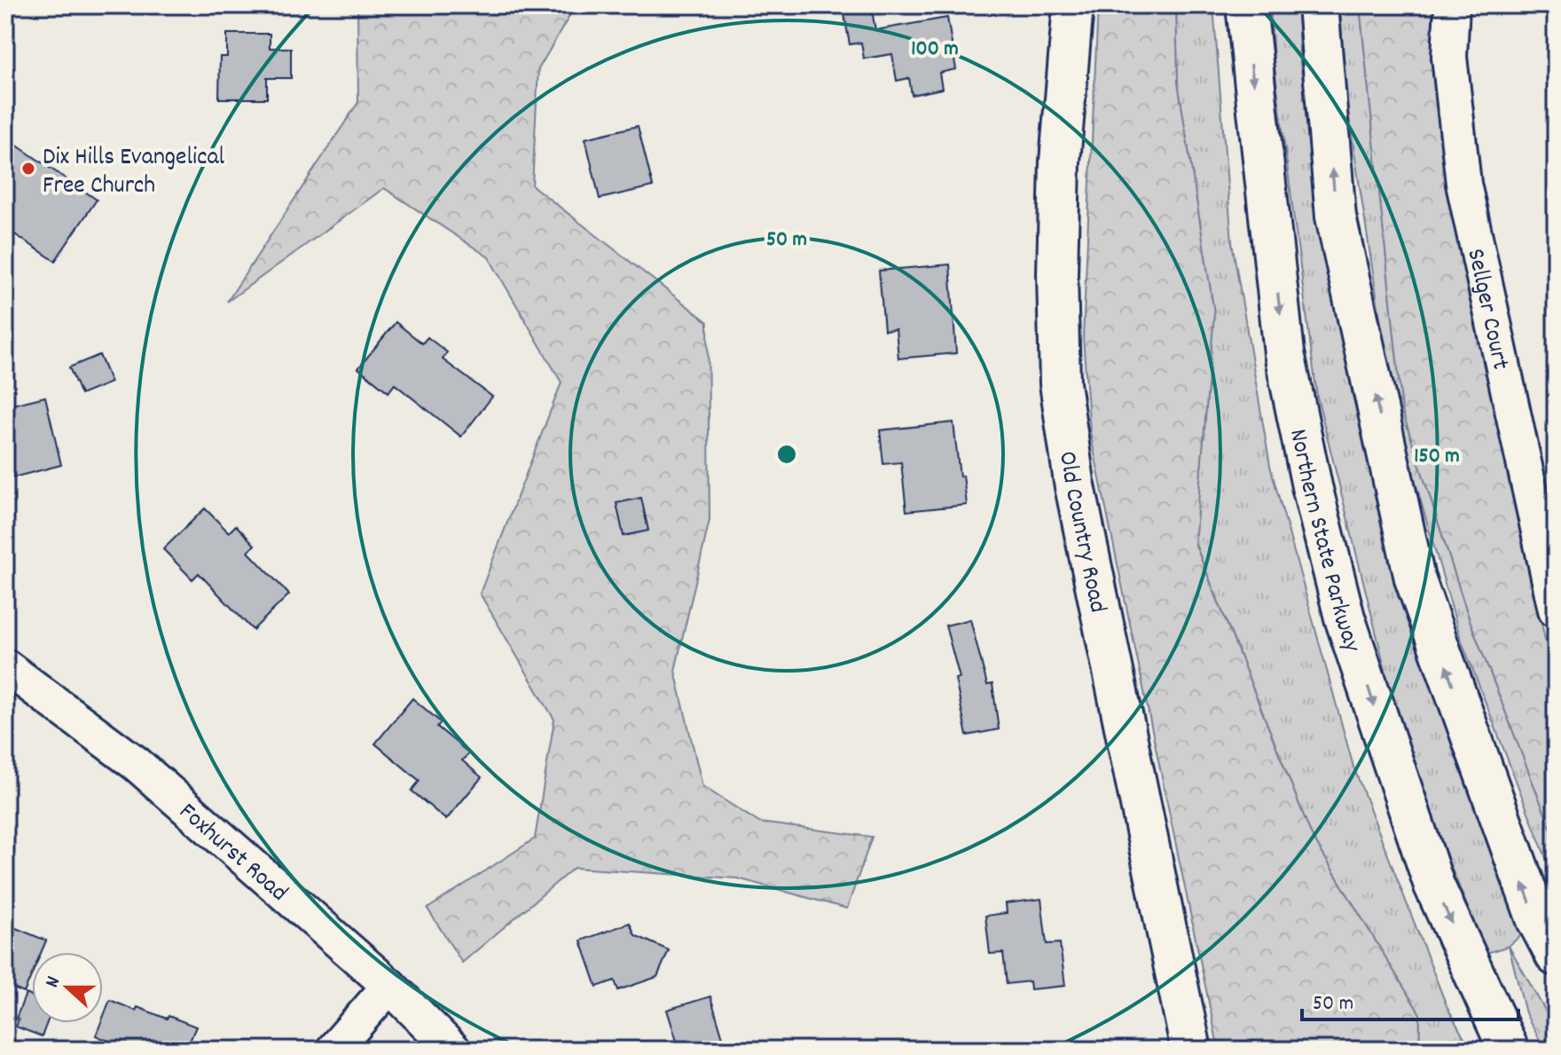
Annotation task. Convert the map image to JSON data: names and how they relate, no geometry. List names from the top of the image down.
{
  "streets": {
    "main road": ["Old Country Road", "Northern State Parkway"],
    "street": ["Sellger Court", "Foxhurst Road"]
  },
  "places": ["Dix Hills Evangelical Free Church"],
  "scale_bar": "50 m",
  "north": "left",
  "rings": ["100 m", "50 m", "150 m"]
}
